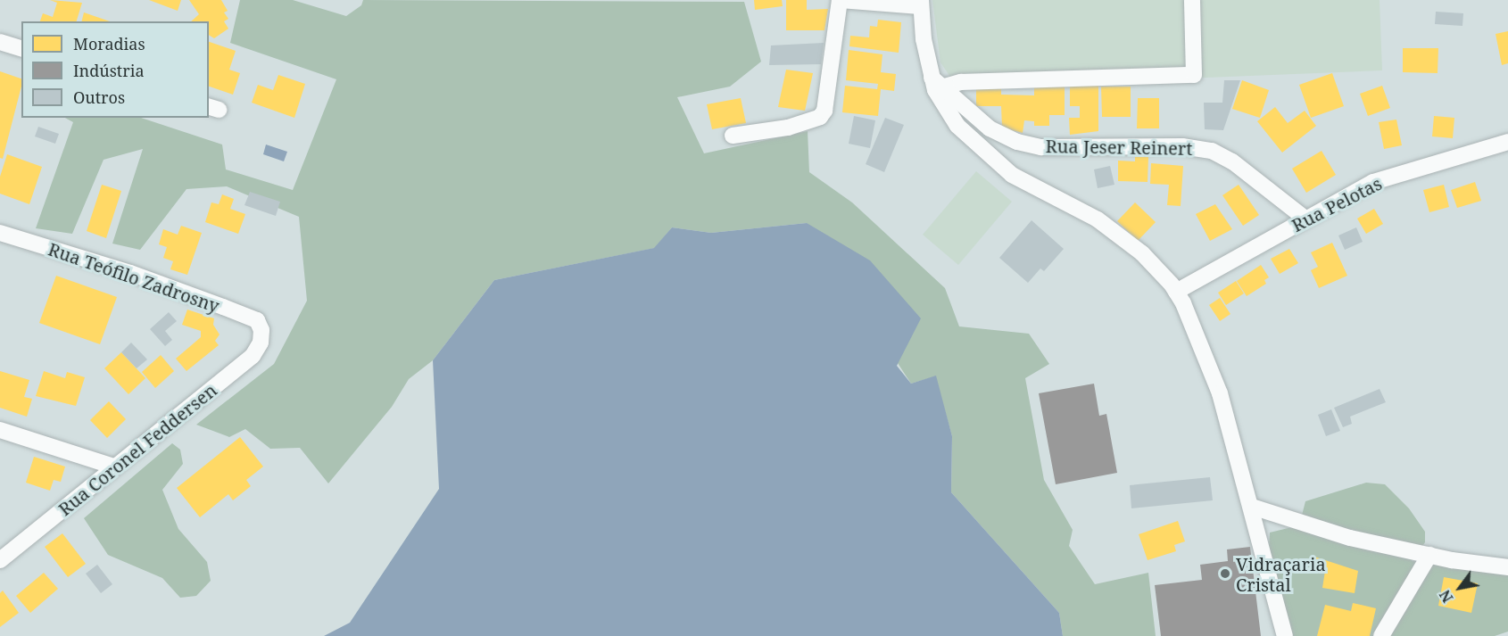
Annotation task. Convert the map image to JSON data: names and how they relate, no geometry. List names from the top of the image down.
{
  "streets": {
    "street": [
      "Rua Jeser Reinert",
      "Rua Pelotas",
      "Rua Teófilo Zadrosny",
      "Rua Coronel Feddersen"
    ]
  },
  "crossings": [
    ["Rua Jeser Reinert", "Rua Pelotas"],
    ["Rua Teófilo Zadrosny", "Rua Coronel Feddersen"]
  ],
  "places": ["Vidraçaria Cristal"],
  "legend": ["Moradias", "Indústria", "Outros"],
  "north": "bottom left"
}
